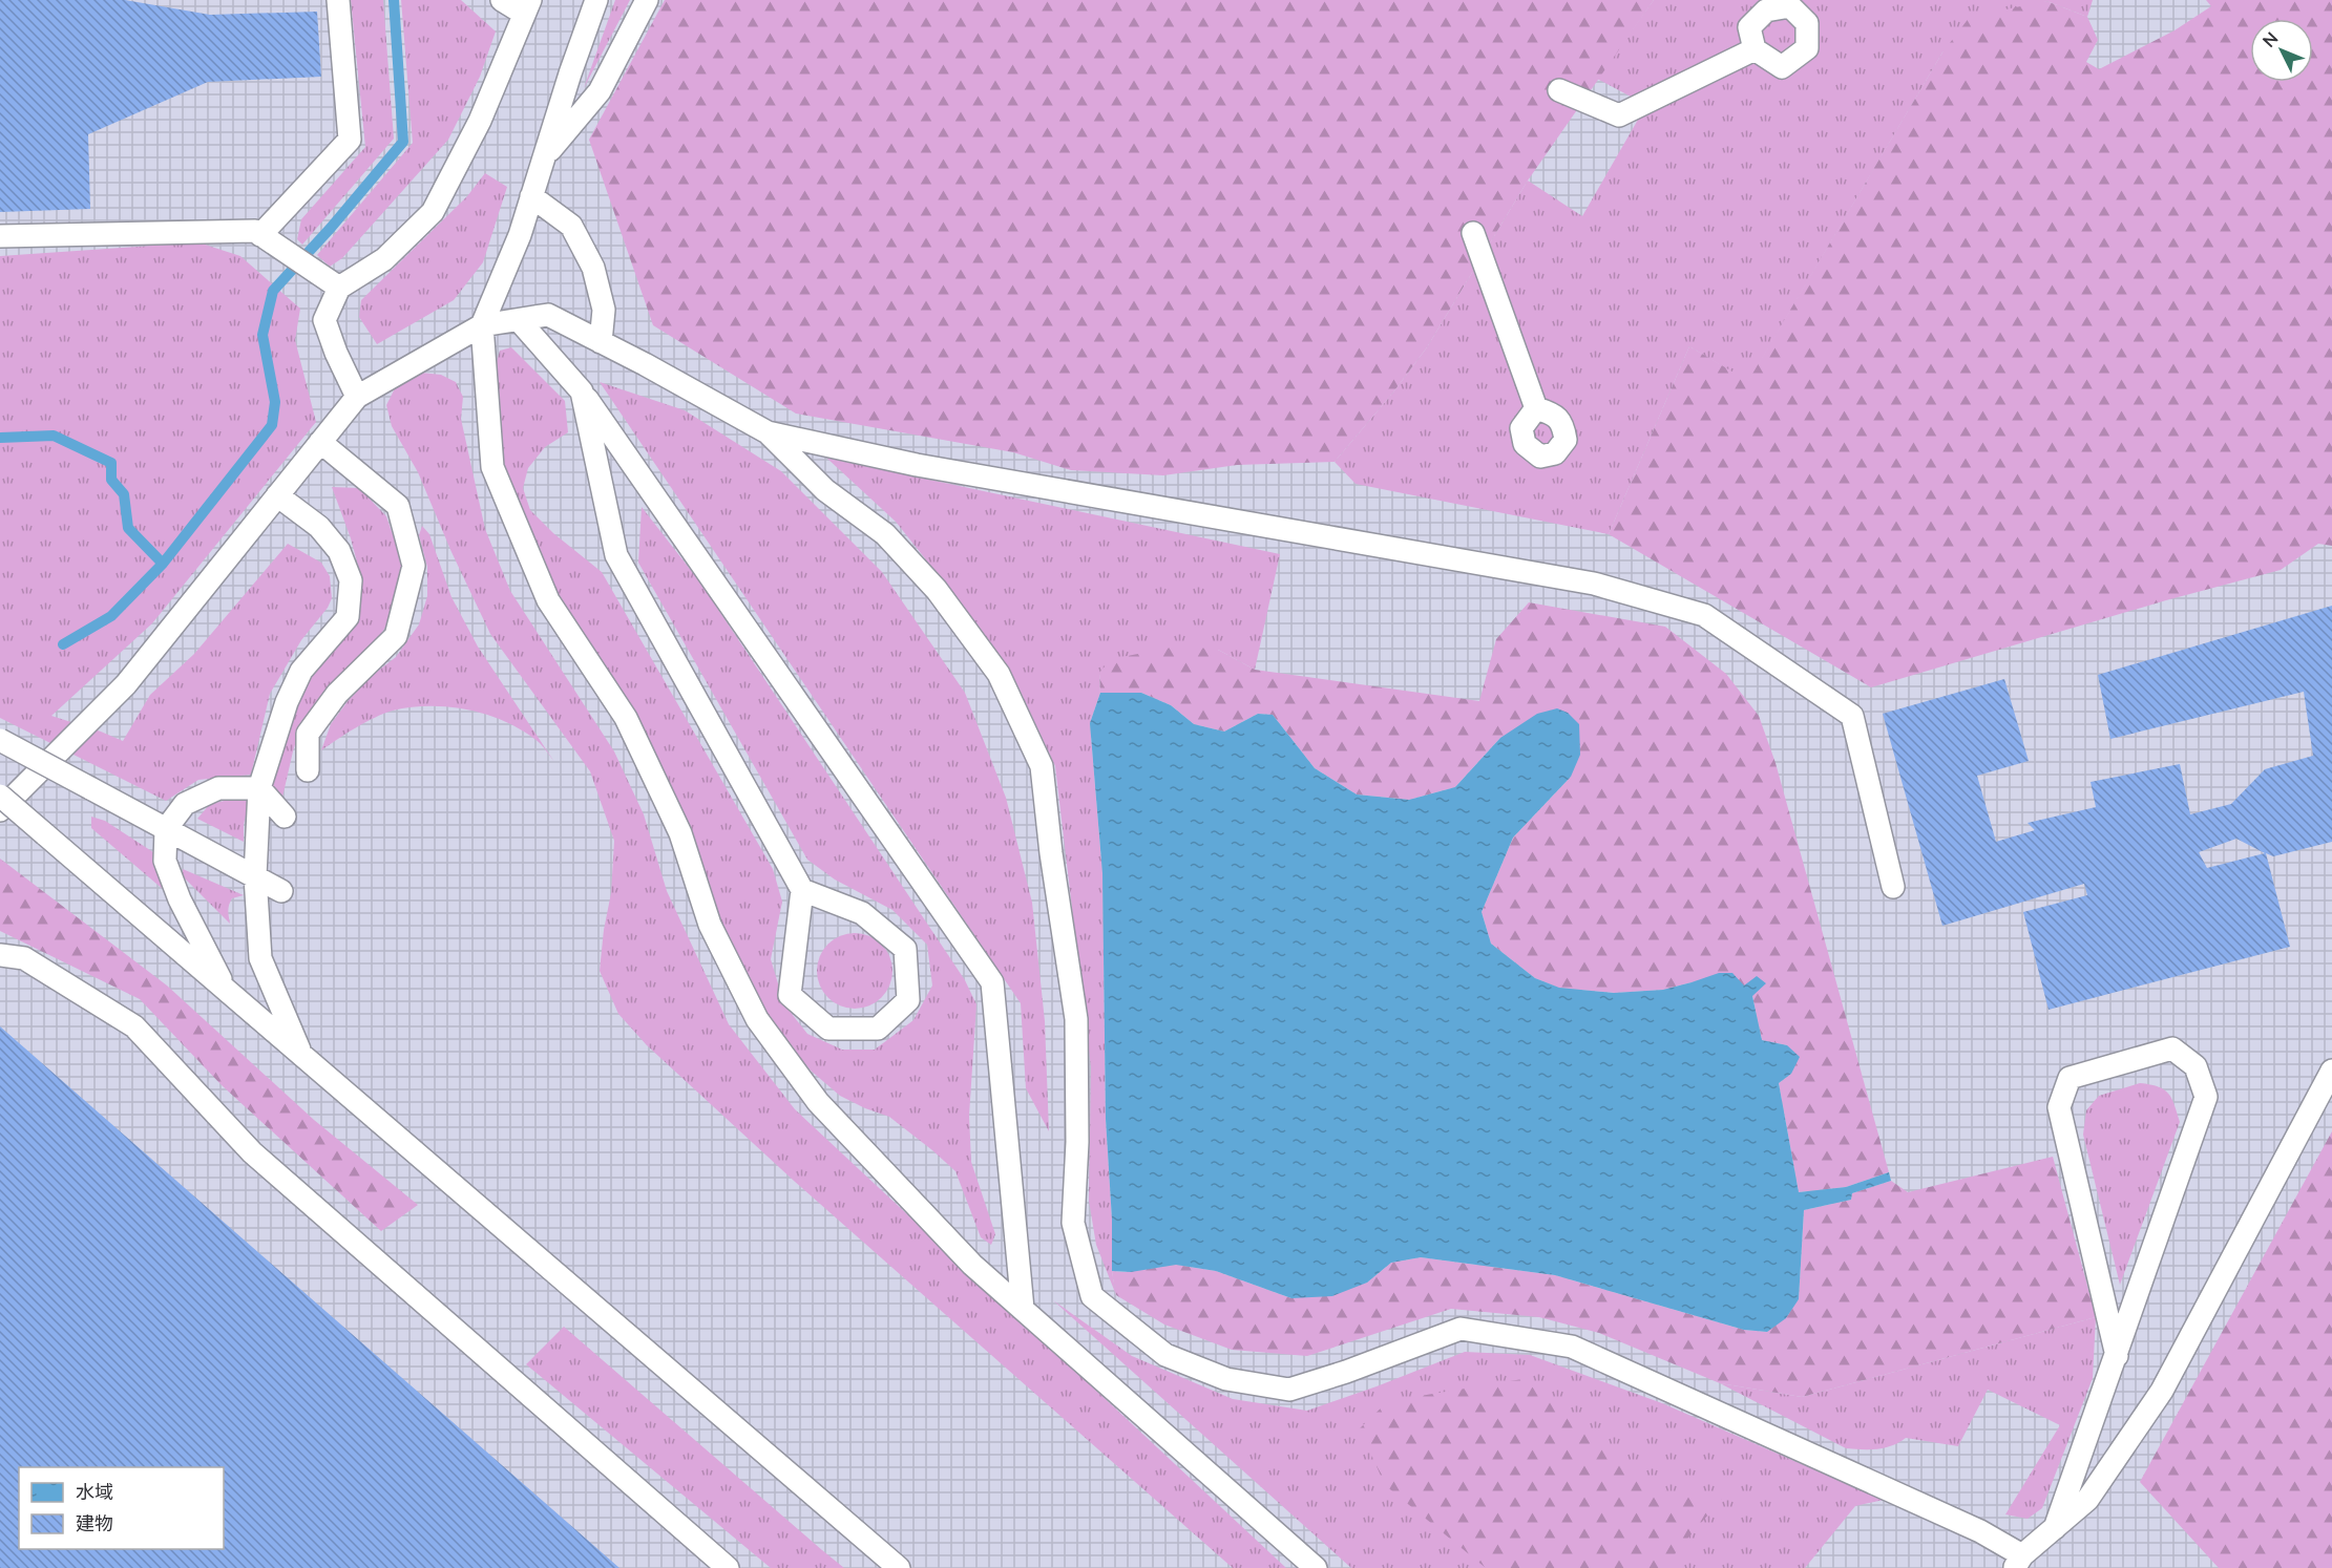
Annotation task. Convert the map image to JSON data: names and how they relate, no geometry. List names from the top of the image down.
{
  "legend": ["水域", "建物"],
  "north": "top left"
}
